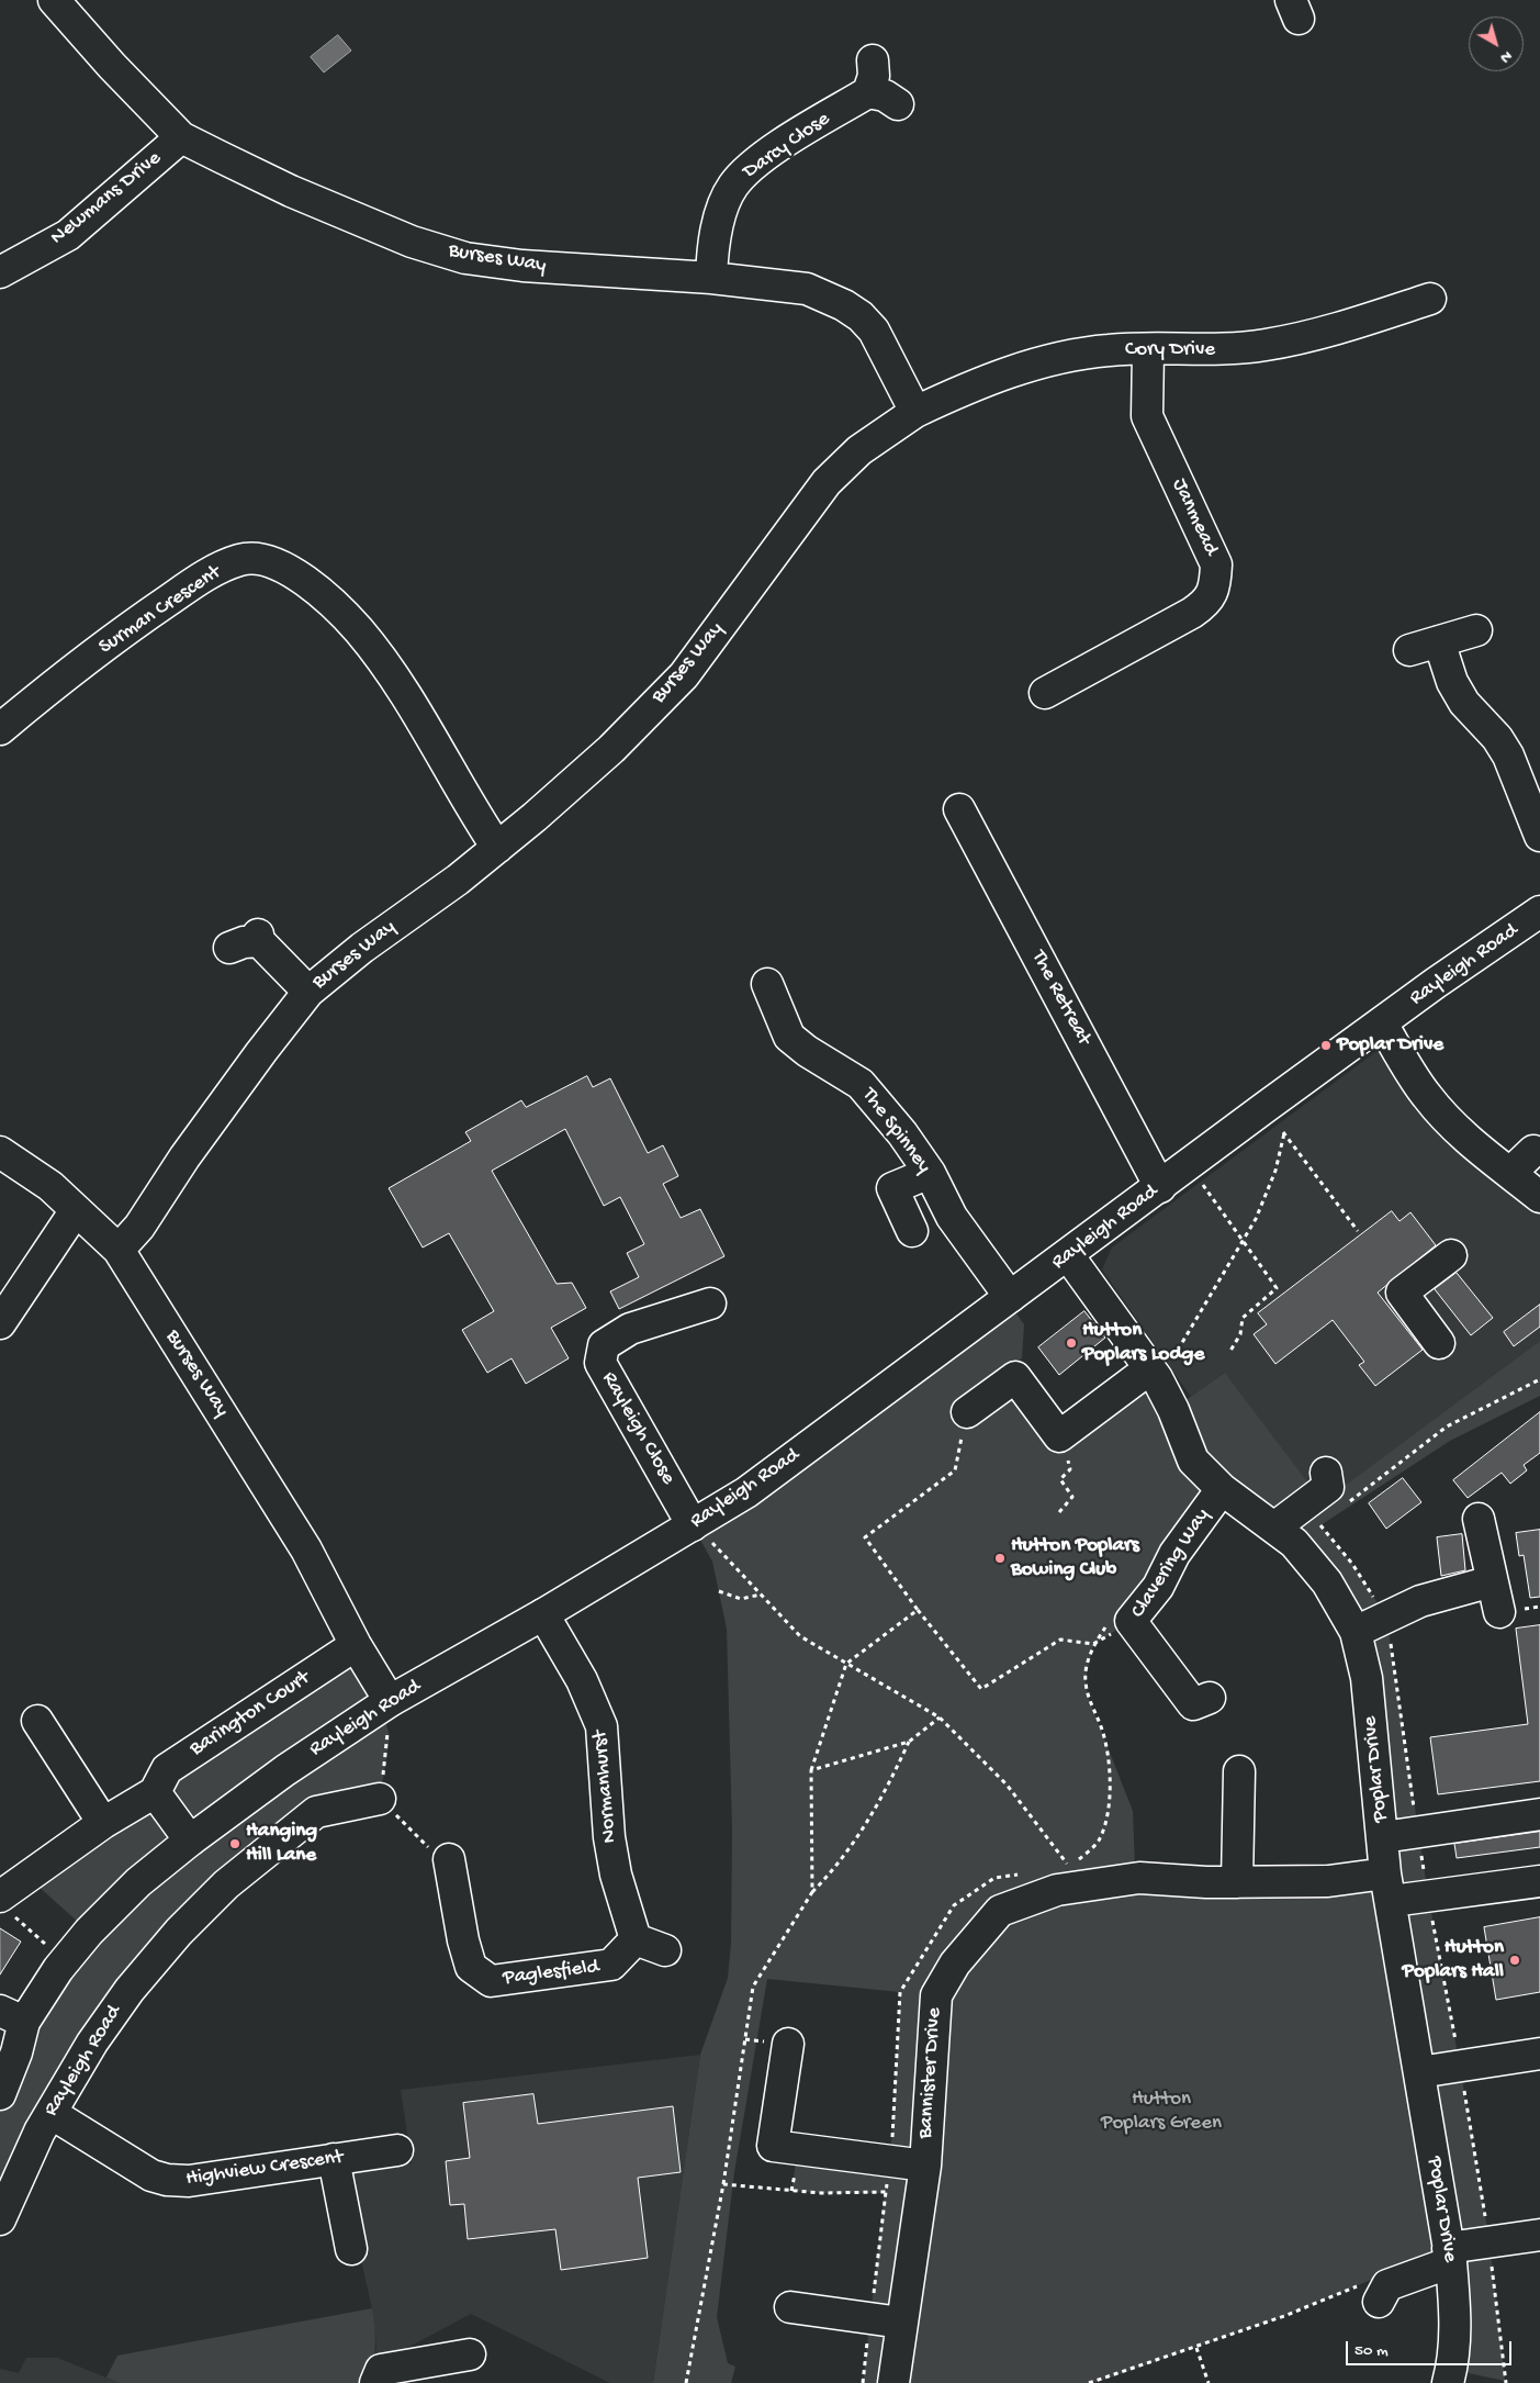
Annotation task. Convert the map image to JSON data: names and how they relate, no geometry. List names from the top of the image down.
{
  "streets": {
    "street": [
      "Darcy Close",
      "Newmans Drive",
      "Burses Way",
      "Cory Drive",
      "Janmead",
      "Surman Crescent",
      "Rayleigh Road",
      "The Retreat",
      "The Spinney",
      "Rayleigh Close",
      "Clavering Way",
      "Barington Court",
      "Poplar Drive",
      "Normanhurst",
      "Paglesfield",
      "Bannister Drive",
      "Highview Crescent"
    ]
  },
  "crossings": [
    ["Darcy Close", "Burses Way"],
    ["Newmans Drive", "Burses Way"],
    ["Burses Way", "Cory Drive"],
    ["Burses Way", "Surman Crescent"],
    ["Burses Way", "Rayleigh Road"],
    ["Burses Way", "Barington Court"],
    ["Cory Drive", "Janmead"],
    ["Rayleigh Road", "The Retreat"],
    ["Rayleigh Road", "The Spinney"],
    ["Rayleigh Road", "Rayleigh Close"],
    ["Rayleigh Road", "Poplar Drive"],
    ["Rayleigh Road", "Normanhurst"],
    ["Rayleigh Road", "Highview Crescent"],
    ["Clavering Way", "Poplar Drive"],
    ["Poplar Drive", "Bannister Drive"],
    ["Normanhurst", "Paglesfield"]
  ],
  "parks": ["Hutton Poplars Green"],
  "places": [
    "Poplar Drive",
    "Hutton Poplars Lodge",
    "Hutton Poplars Bowing Club",
    "Hanging Hill Lane",
    "Hutton Poplars Hall"
  ],
  "scale_bar": "50 m",
  "north": "bottom right"
}
